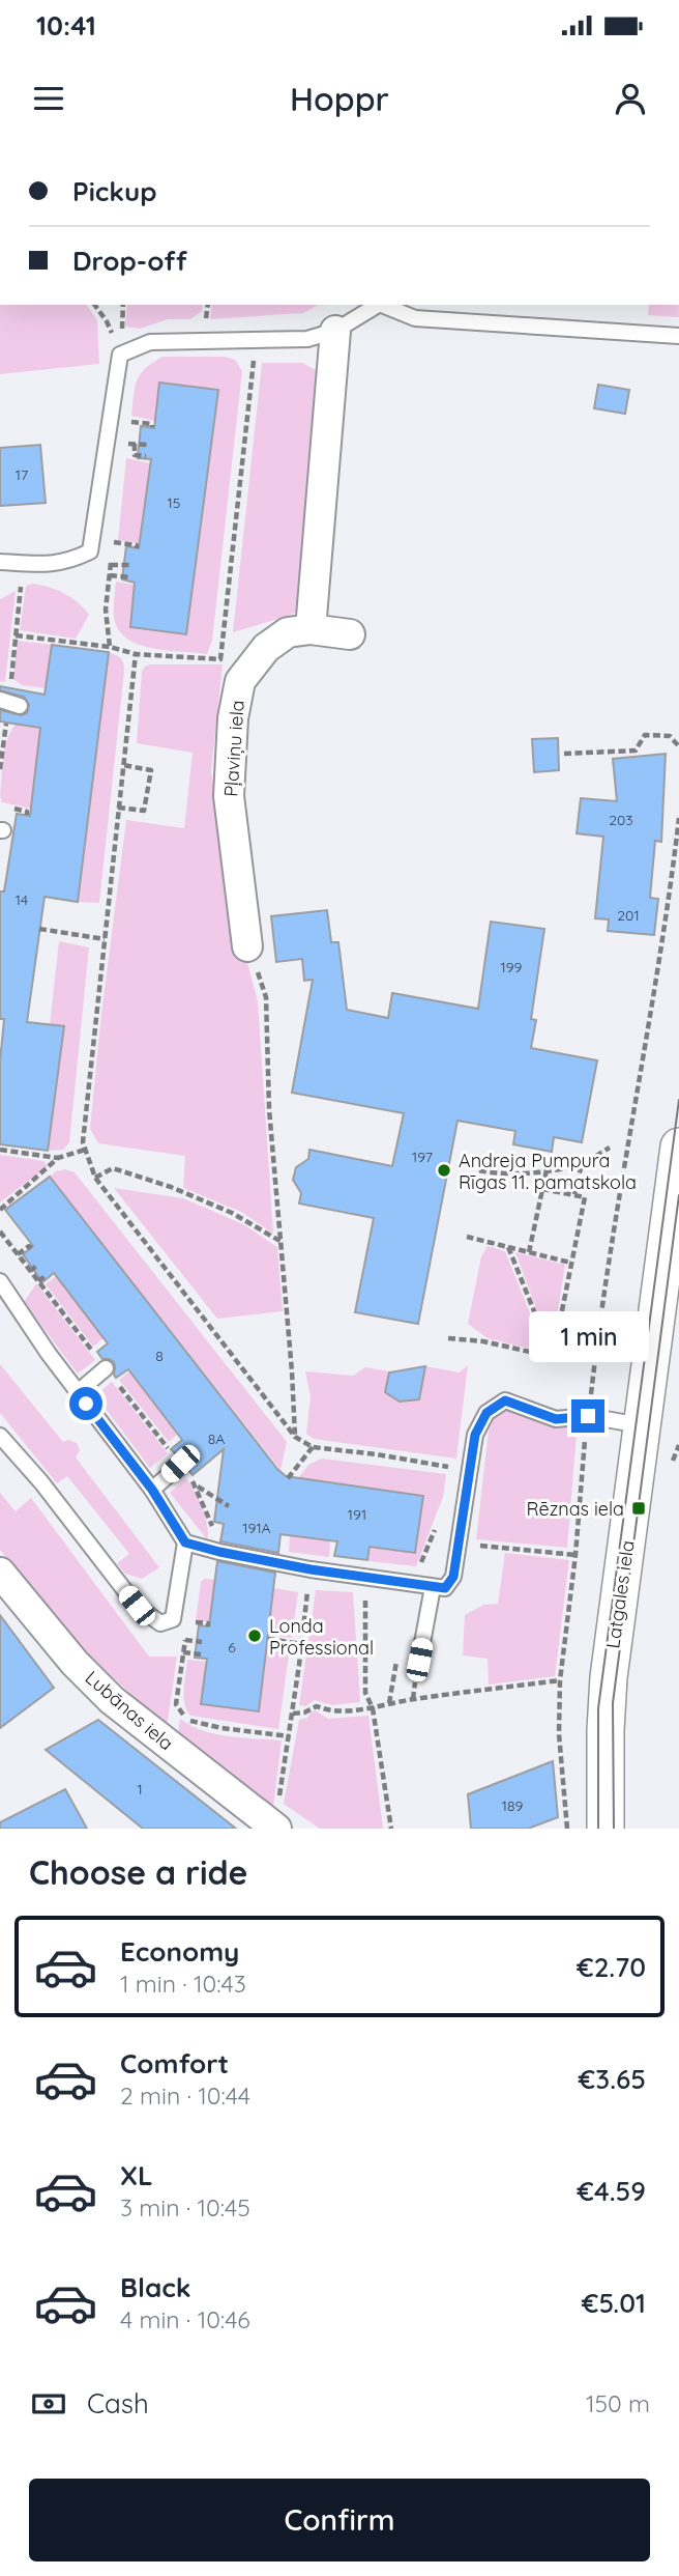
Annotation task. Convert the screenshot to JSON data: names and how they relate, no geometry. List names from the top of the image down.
{
  "streets": {
    "street": ["Pļaviņu iela", "Latgales iela", "Lubānas iela"]
  },
  "places": {
    "other": ["Andreja Pumpura Rīgas 11. pamatskola", "Londa Professional"],
    "transit": ["Rēznas iela"]
  },
  "house_numbers": [
    "17",
    "15",
    "203",
    "14",
    "201",
    "199",
    "197",
    "8",
    "8A",
    "191",
    "191A",
    "6",
    "1",
    "189"
  ],
  "page": {
    "status": "10:41",
    "header": "Hoppr",
    "banner": ["Pickup", "Drop-off"],
    "bubble": "1 min",
    "heading": "Choose a ride",
    "list": [
      {
        "name": "Economy",
        "note": "1 min · 10:43",
        "value": "€2.70"
      },
      {
        "name": "Comfort",
        "note": "2 min · 10:44",
        "value": "€3.65"
      },
      {
        "name": "XL",
        "note": "3 min · 10:45",
        "value": "€4.59"
      },
      {
        "name": "Black",
        "note": "4 min · 10:46",
        "value": "€5.01"
      }
    ],
    "pay": ["Cash", "150 m"],
    "buttons": "Confirm"
  }
}
